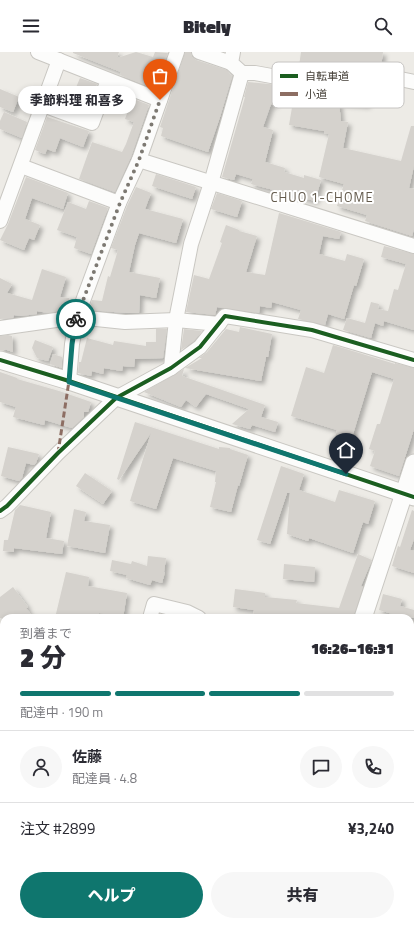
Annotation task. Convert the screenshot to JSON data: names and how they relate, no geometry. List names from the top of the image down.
{
  "districts": ["CHUO 1-CHOME"],
  "places": ["季節料理 和喜多"],
  "legend": ["自転車道", "小道"],
  "page": {
    "header": "Bitely",
    "bubble": "季節料理 和喜多",
    "heading": ["2 分", "到着まで", "16:26–16:31"],
    "panel": [
      "佐藤",
      "配達員 · 4.8",
      "注文 #2899",
      "¥3,240"
    ],
    "bar": "配達中 · 190 m",
    "buttons": ["ヘルプ", "共有"]
  }
}
